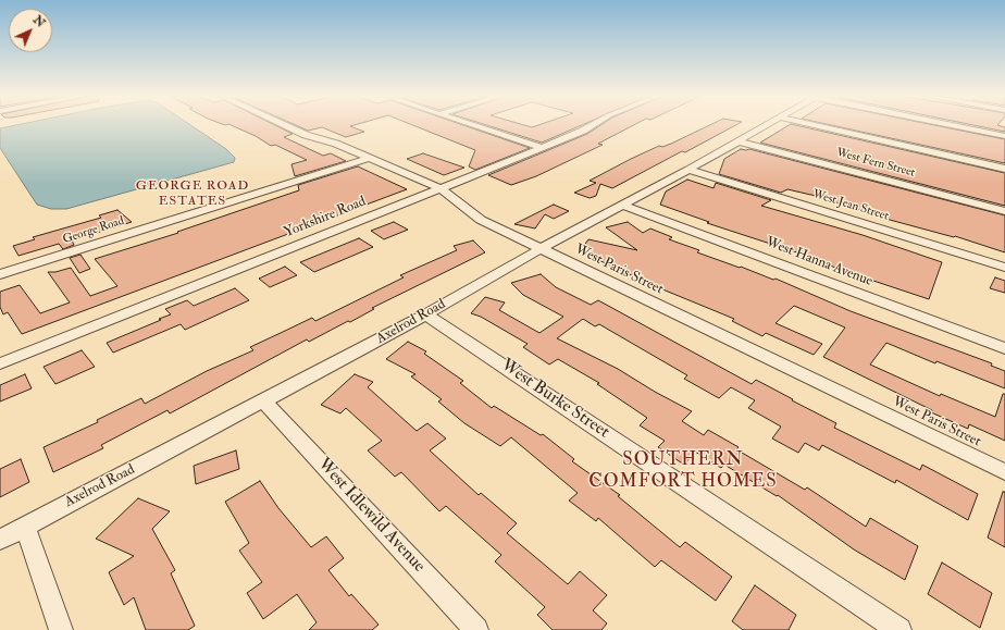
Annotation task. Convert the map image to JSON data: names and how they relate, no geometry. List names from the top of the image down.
{
  "streets": {
    "street": [
      "West Fern Street",
      "West Jean Street",
      "Yorkshire Road",
      "George Road",
      "West Hanna Avenue",
      "West Paris Street",
      "Axelrod Road",
      "West Burke Street",
      "West Idlewild Avenue"
    ]
  },
  "crossings": [
    ["West Fern Street", "Axelrod Road"],
    ["West Jean Street", "Axelrod Road"],
    ["Yorkshire Road", "West Paris Street"],
    ["George Road", "West Paris Street"],
    ["West Hanna Avenue", "Axelrod Road"],
    ["West Paris Street", "Axelrod Road"],
    ["Axelrod Road", "West Burke Street"],
    ["Axelrod Road", "West Idlewild Avenue"]
  ],
  "districts": ["GEORGE ROAD ESTATES", "SOUTHERN COMFORT HOMES"],
  "north": "top right"
}
